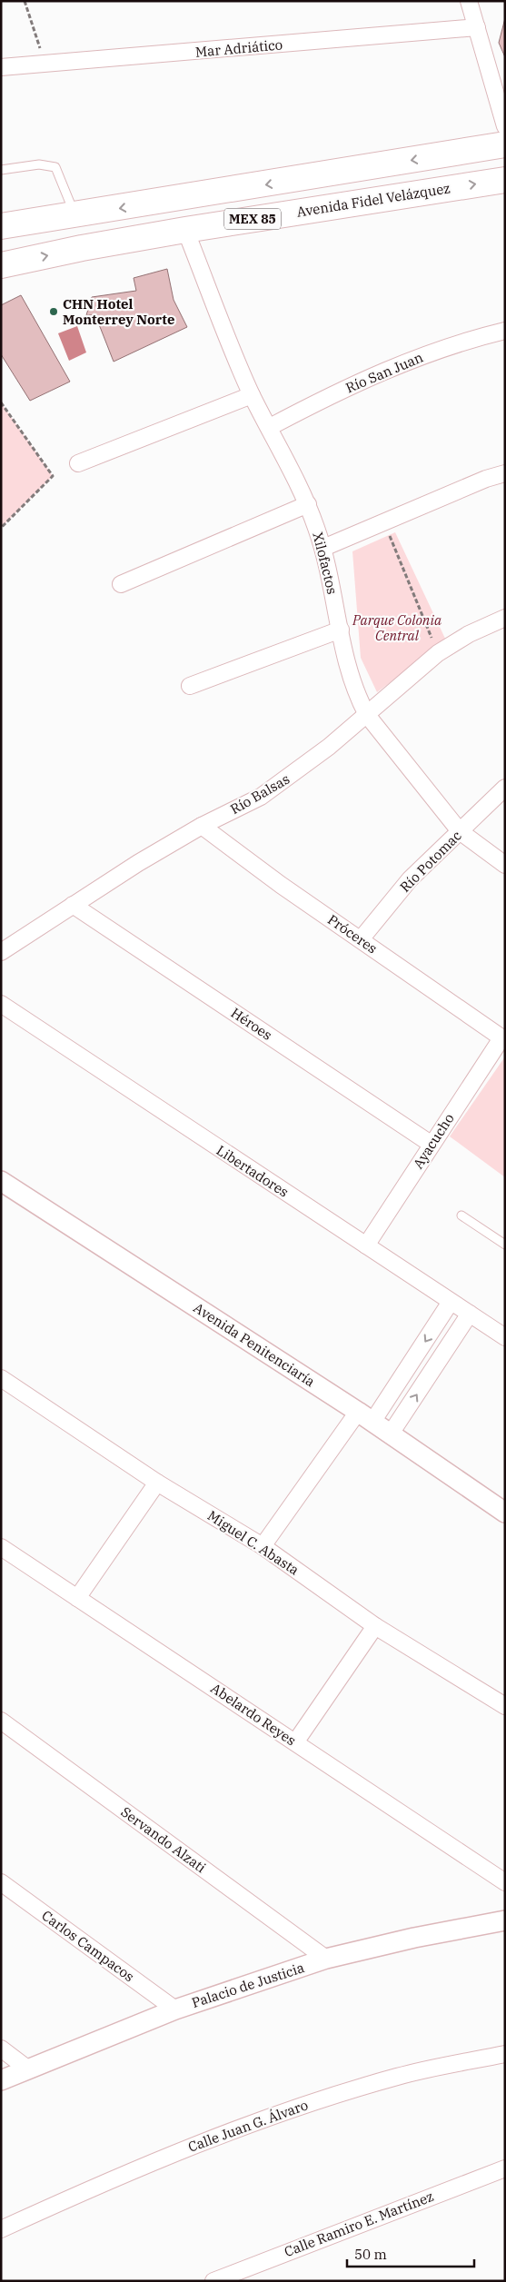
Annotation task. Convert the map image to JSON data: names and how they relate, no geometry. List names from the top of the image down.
{
  "streets": {
    "highway": ["Avenida Fidel Velázquez", "MEX 85"],
    "street": [
      "Mar Adriático",
      "Río San Juan",
      "Xilofactos",
      "Río Balsas",
      "Río Potomac",
      "Próceres",
      "Héroes",
      "Ayacucho",
      "Libertadores",
      "Avenida Penitenciaría",
      "Miguel C. Abasta",
      "Abelardo Reyes",
      "Servando Alzati",
      "Carlos Campacos",
      "Palacio de Justicia",
      "Calle Juan G. Álvaro",
      "Calle Ramiro E. Martínez"
    ]
  },
  "crossings": [
    ["Avenida Fidel Velázquez", "Xilofactos"],
    ["Río San Juan", "Xilofactos"],
    ["Xilofactos", "Río Balsas"],
    ["Xilofactos", "Río Potomac"],
    ["Río Balsas", "Próceres"],
    ["Río Balsas", "Héroes"],
    ["Río Potomac", "Próceres"],
    ["Próceres", "Ayacucho"],
    ["Héroes", "Ayacucho"],
    ["Ayacucho", "Libertadores"],
    ["Servando Alzati", "Palacio de Justicia"],
    ["Carlos Campacos", "Palacio de Justicia"]
  ],
  "parks": ["Parque Colonia Central"],
  "places": ["CHN Hotel Monterrey Norte"],
  "scale_bar": "50 m"
}
